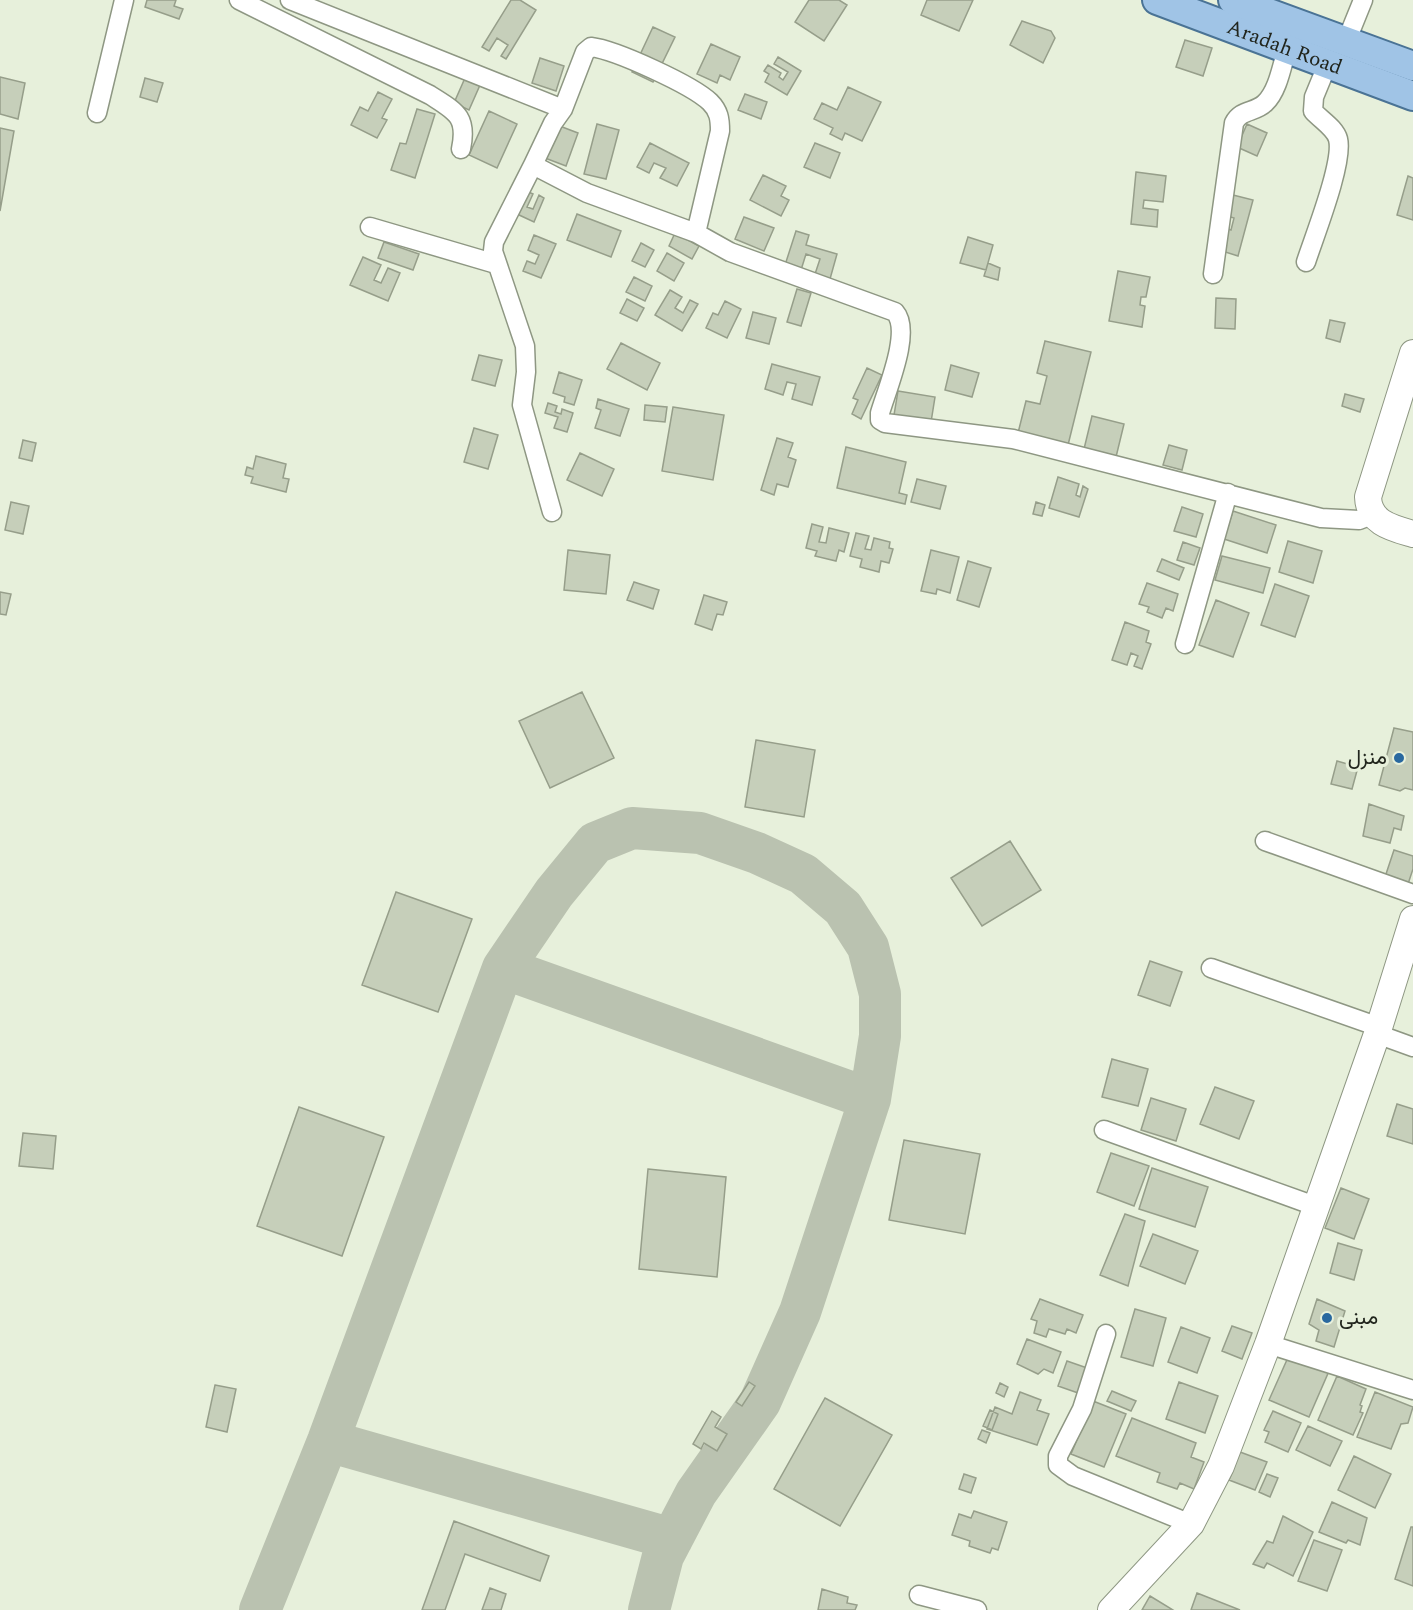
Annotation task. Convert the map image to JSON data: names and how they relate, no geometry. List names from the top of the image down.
{
  "streets": {
    "main road": ["Aradah Road"]
  },
  "places": ["منزل", "مبنى"]
}
